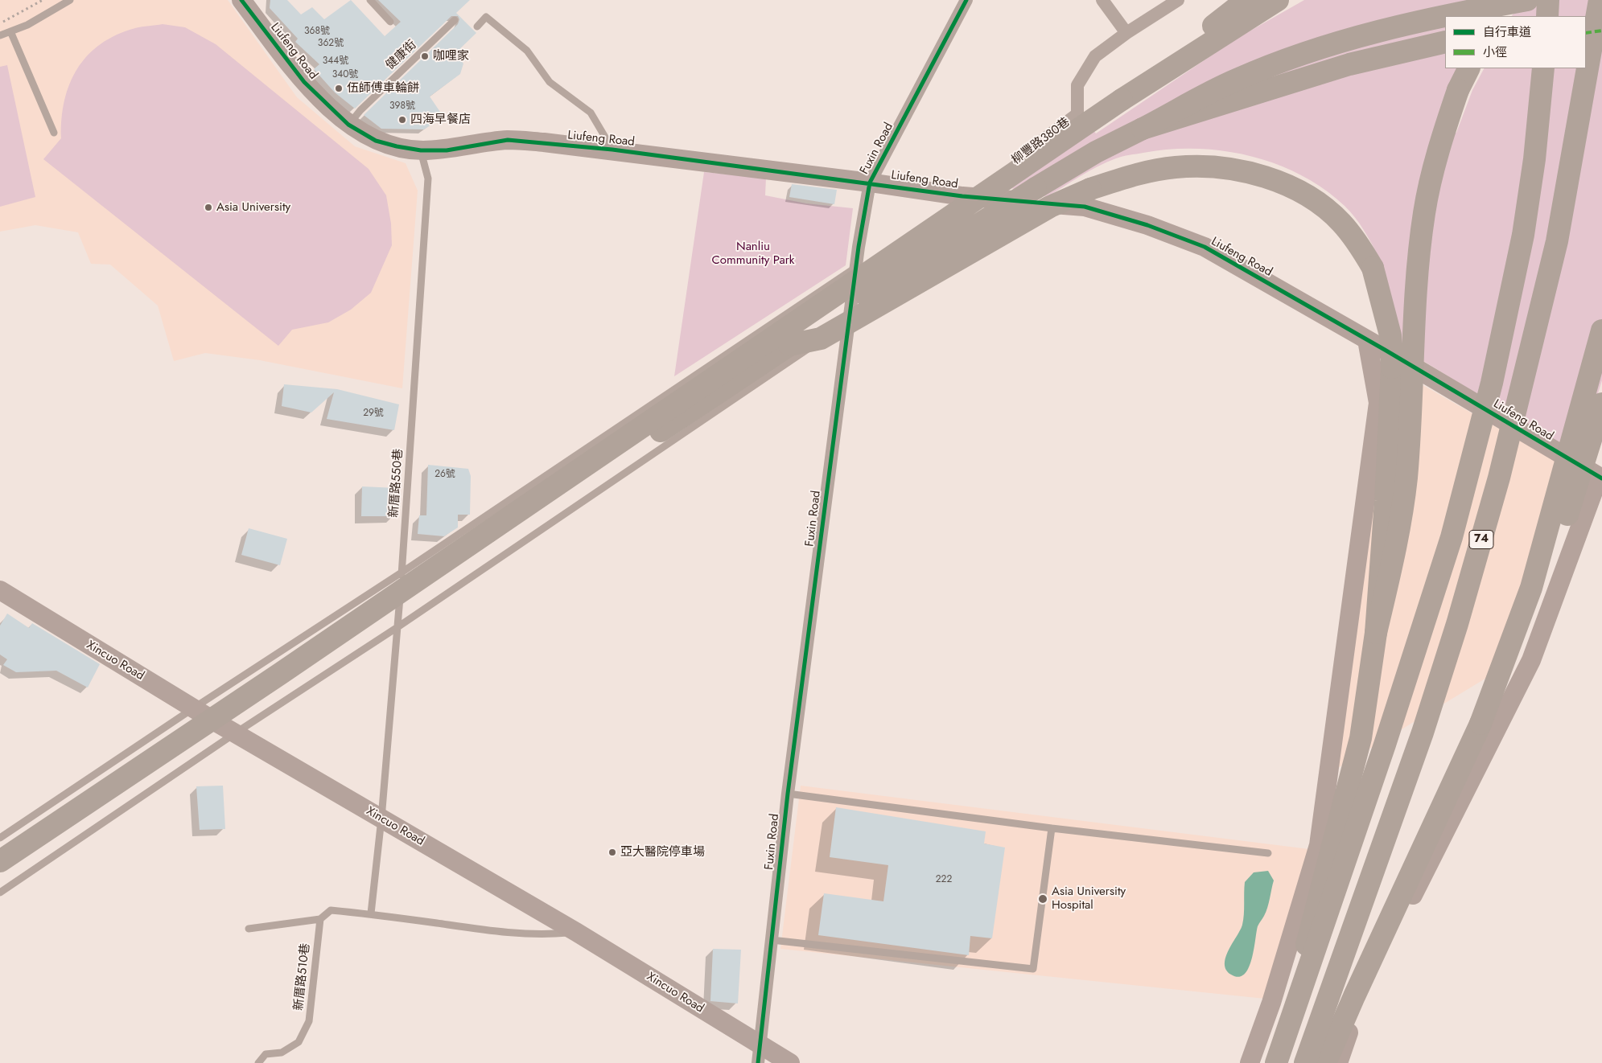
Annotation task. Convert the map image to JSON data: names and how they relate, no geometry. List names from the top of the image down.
{
  "streets": {
    "highway": ["74"],
    "street": [
      "Liufeng Road",
      "柳豐路380巷",
      "Fuxin Road",
      "Xincuo Road"
    ],
    "lane": ["健康街", "新厝路550巷", "新厝路510巷"]
  },
  "crossings": [
    ["Liufeng Road", "健康街"],
    ["Liufeng Road", "柳豐路380巷"],
    ["Liufeng Road", "Fuxin Road"],
    ["Liufeng Road", "新厝路550巷"],
    ["Fuxin Road", "Xincuo Road"],
    ["新厝路550巷", "Xincuo Road"]
  ],
  "parks": ["Nanliu Community Park"],
  "places": [
    "咖哩家",
    "伍師傅車輪餅",
    "四海早餐店",
    "Asia University",
    "亞大醫院停車場",
    "Asia University Hospital"
  ],
  "house_numbers": [
    "368號",
    "362號",
    "344號",
    "340號",
    "398號",
    "29號",
    "26號",
    "222"
  ],
  "legend": ["自行車道", "小徑"]
}
